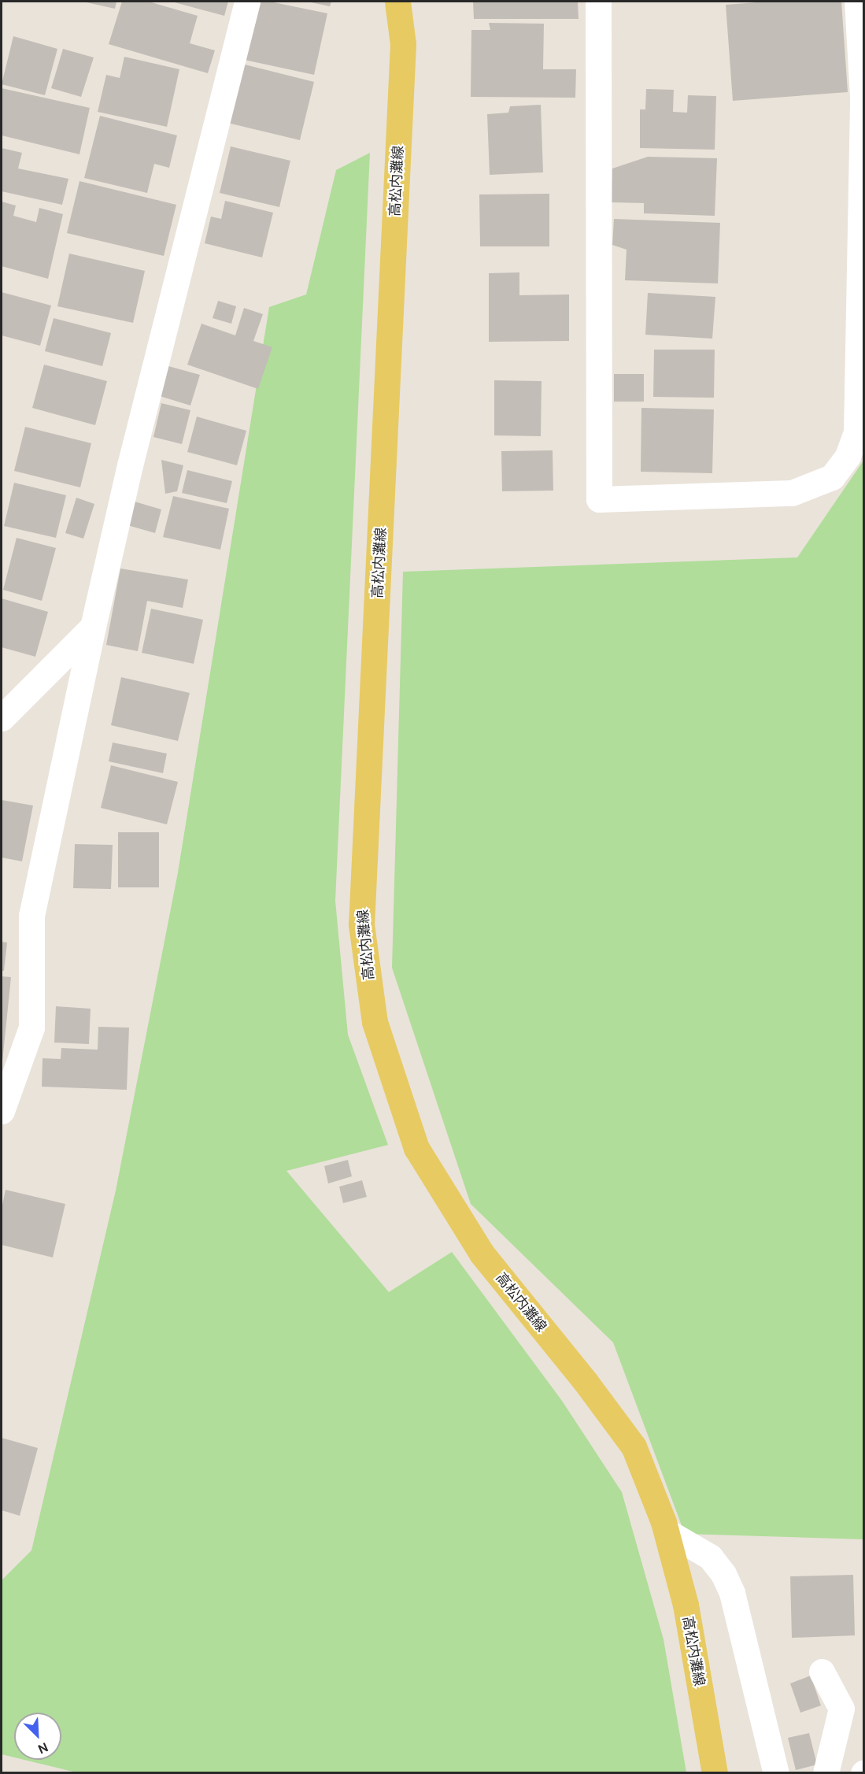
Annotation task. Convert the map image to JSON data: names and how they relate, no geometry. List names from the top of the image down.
{
  "streets": {
    "main road": ["高松内灘線"]
  },
  "north": "bottom right"
}
